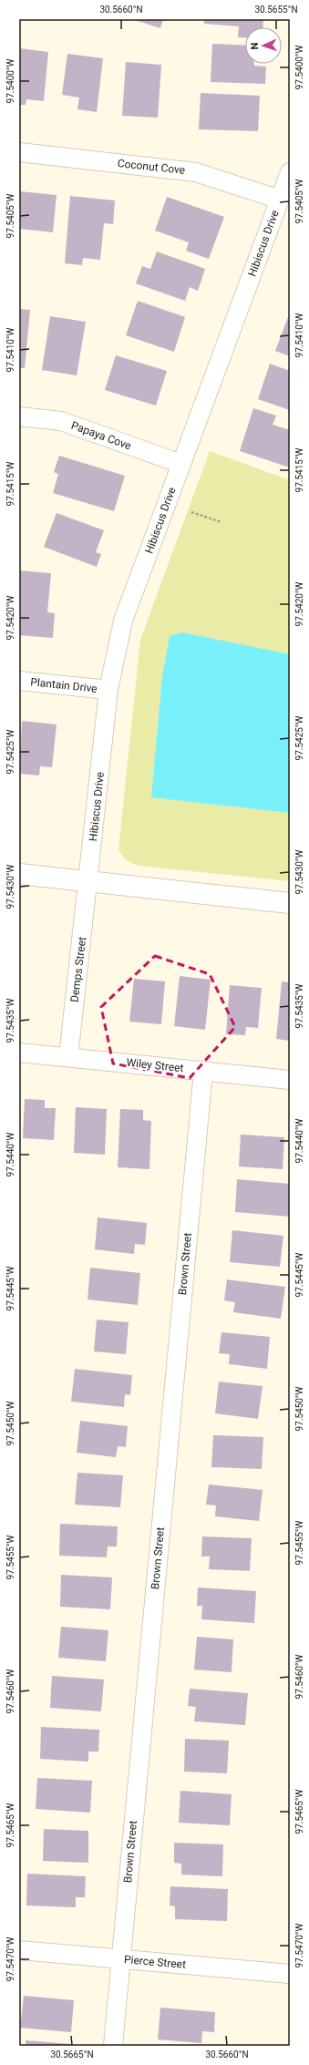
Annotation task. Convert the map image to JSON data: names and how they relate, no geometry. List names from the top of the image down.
{
  "streets": {
    "street": [
      "Coconut Cove",
      "Hibiscus Drive",
      "Papaya Cove",
      "Plantain Drive",
      "Demps Street",
      "Wiley Street",
      "Brown Street",
      "Pierce Street"
    ]
  },
  "crossings": [
    ["Coconut Cove", "Hibiscus Drive"],
    ["Hibiscus Drive", "Papaya Cove"],
    ["Hibiscus Drive", "Plantain Drive"],
    ["Hibiscus Drive", "Demps Street"],
    ["Demps Street", "Wiley Street"],
    ["Wiley Street", "Brown Street"],
    ["Brown Street", "Pierce Street"]
  ],
  "north": "left",
  "coordinates": [
    "30.5660°N",
    "30.5655°N",
    "97.5400°W",
    "97.5405°W",
    "97.5410°W",
    "97.5415°W",
    "97.5420°W",
    "97.5425°W",
    "97.5430°W",
    "97.5435°W",
    "97.5440°W",
    "97.5445°W",
    "97.5450°W",
    "97.5455°W",
    "97.5460°W",
    "97.5465°W",
    "97.5470°W",
    "30.5665°N"
  ]
}
